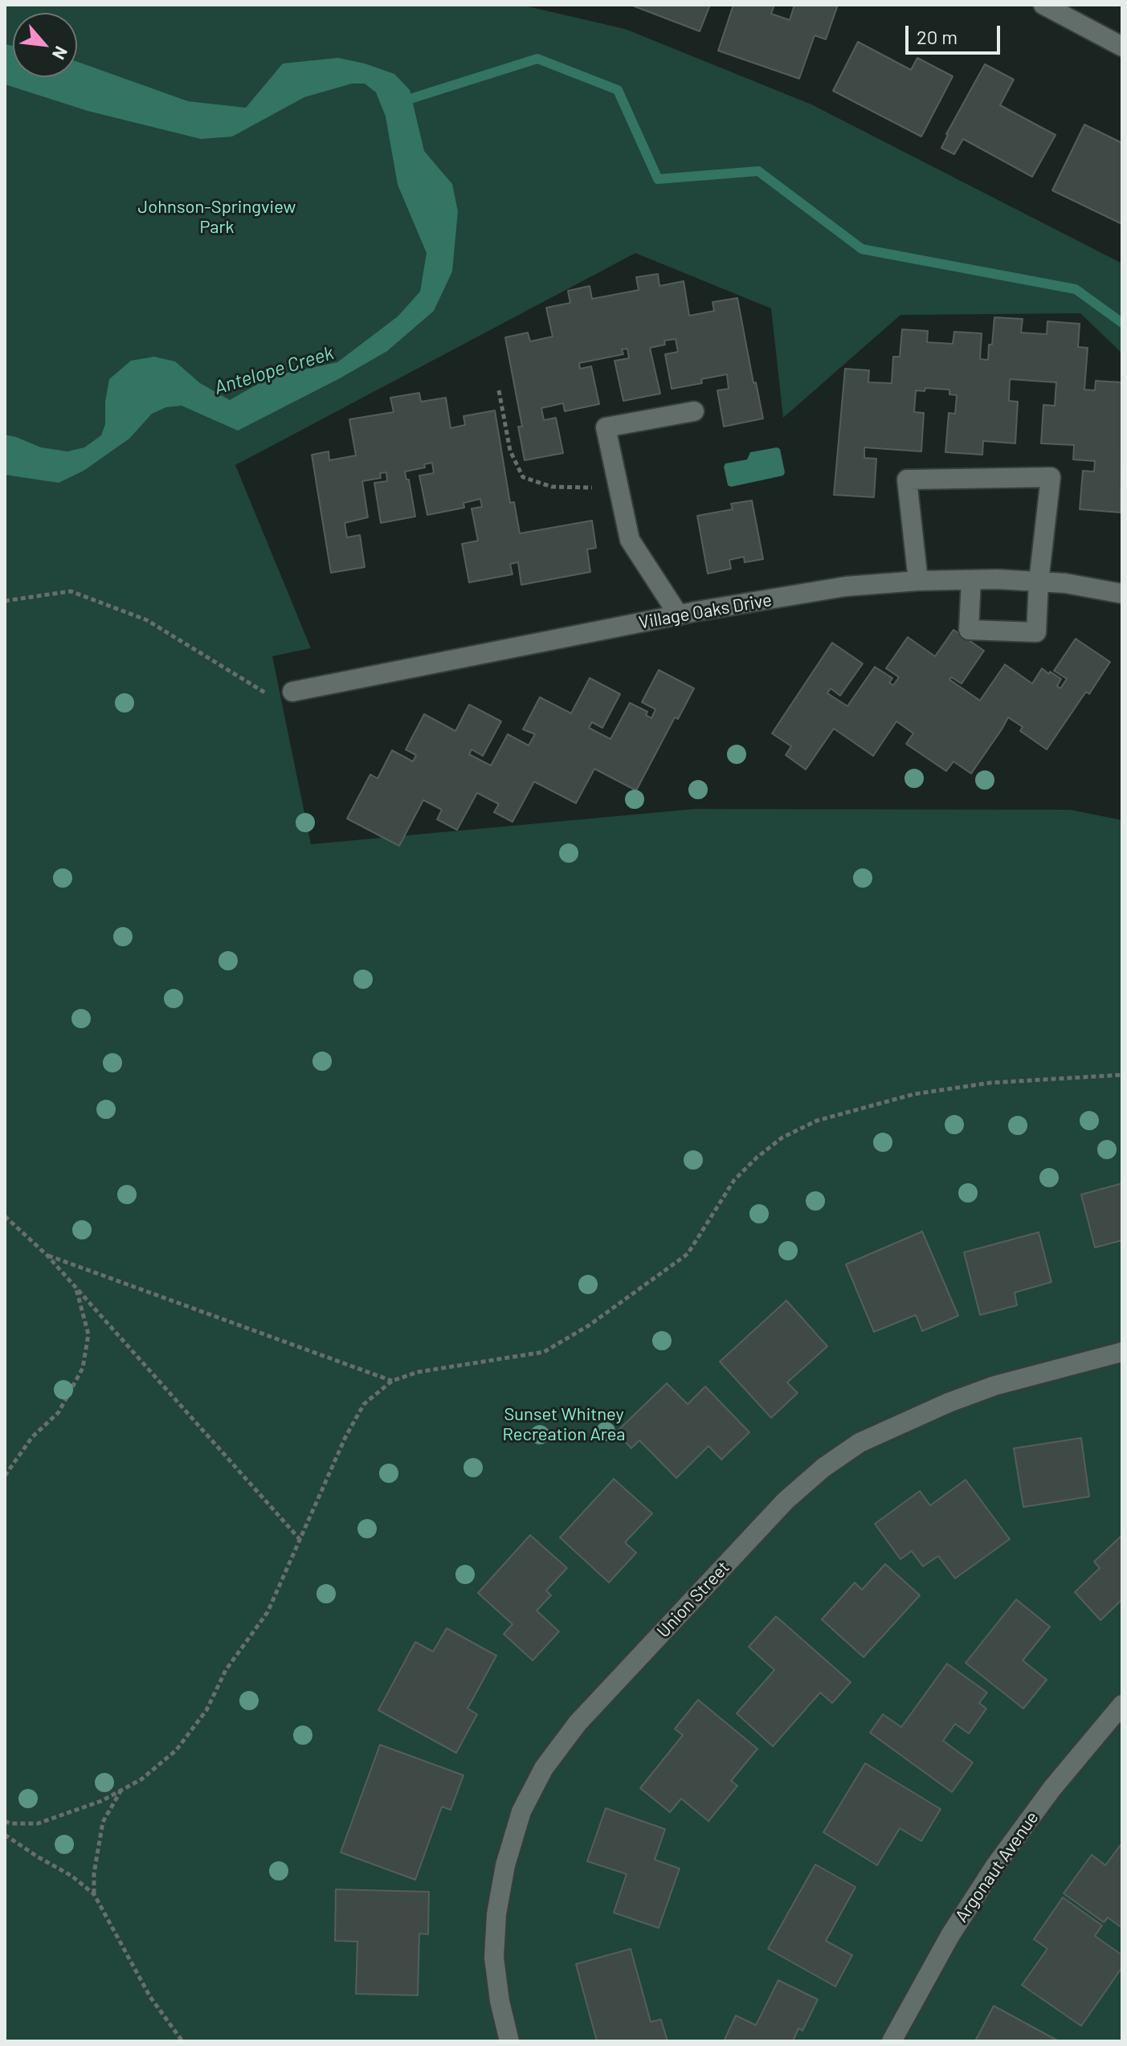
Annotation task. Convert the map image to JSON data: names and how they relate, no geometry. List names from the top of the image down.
{
  "streets": {
    "street": ["Village Oaks Drive", "Union Street", "Argonaut Avenue"]
  },
  "water": ["Antelope Creek"],
  "parks": ["Johnson-Springview Park", "Sunset Whitney Recreation Area"],
  "scale_bar": "20 m",
  "north": "bottom right"
}
